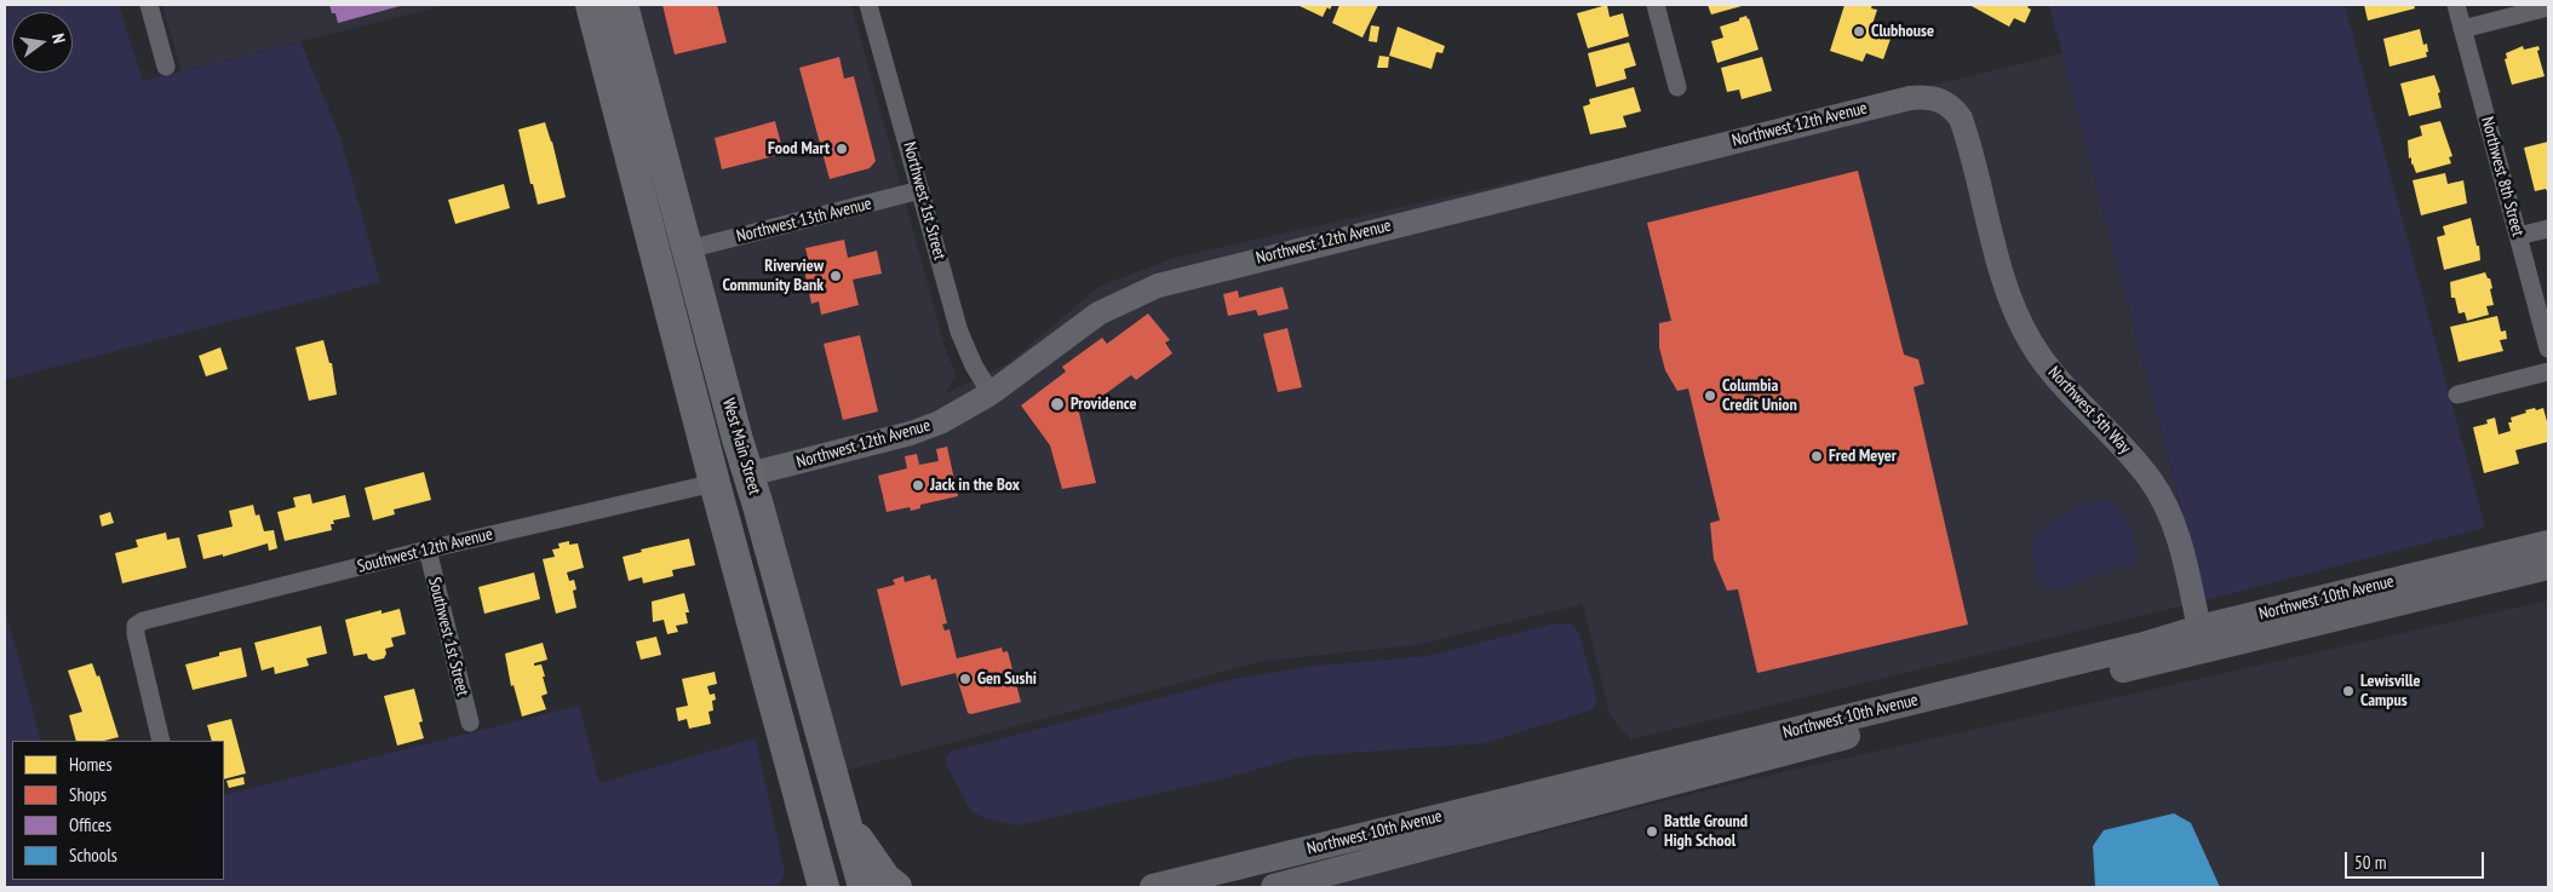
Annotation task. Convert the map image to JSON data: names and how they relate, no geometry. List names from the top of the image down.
{
  "streets": {
    "highway": ["West Main Street"],
    "main road": ["Northwest 10th Avenue"],
    "street": [
      "Northwest 12th Avenue",
      "Northwest 8th Street",
      "Northwest 1st Street",
      "Northwest 13th Avenue",
      "Northwest 5th Way",
      "Southwest 12th Avenue",
      "Southwest 1st Street"
    ]
  },
  "crossings": [
    ["Northwest 12th Avenue", "Northwest 1st Street"],
    ["Northwest 12th Avenue", "Northwest 5th Way"],
    ["Northwest 12th Avenue", "West Main Street"],
    ["Northwest 1st Street", "Northwest 13th Avenue"],
    ["Northwest 13th Avenue", "West Main Street"],
    ["Northwest 5th Way", "Northwest 10th Avenue"],
    ["West Main Street", "Southwest 12th Avenue"],
    ["Southwest 12th Avenue", "Southwest 1st Street"]
  ],
  "places": [
    "Clubhouse",
    "Food Mart",
    "Riverview Community Bank",
    "Columbia Credit Union",
    "Providence",
    "Fred Meyer",
    "Jack in the Box",
    "Gen Sushi",
    "Lewisville Campus",
    "Battle Ground High School"
  ],
  "legend": [
    "Homes",
    "Shops",
    "Offices",
    "Schools"
  ],
  "scale_bar": "50 m",
  "north": "right"
}
